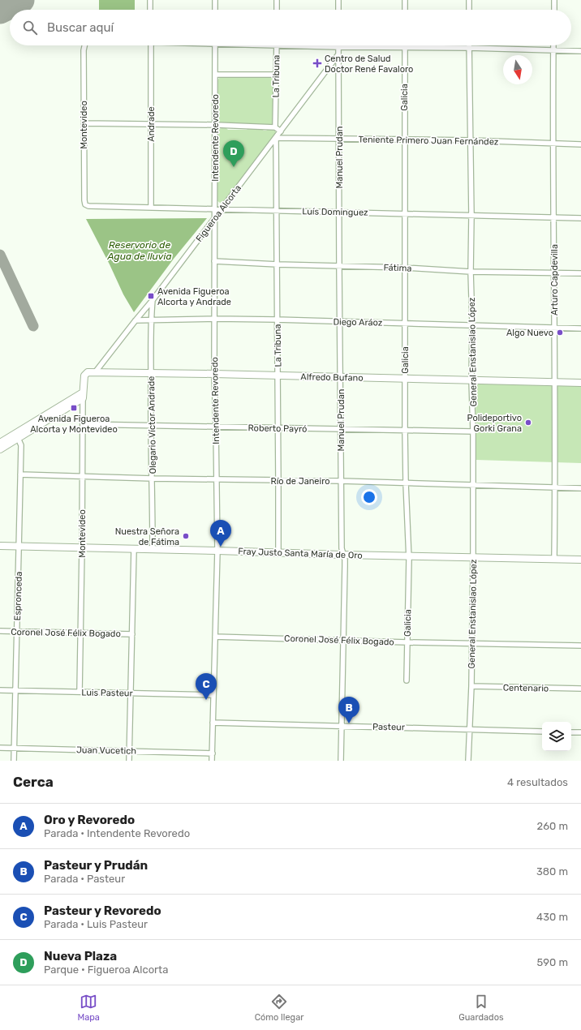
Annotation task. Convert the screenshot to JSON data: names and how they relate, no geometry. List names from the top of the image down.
{
  "streets": {
    "street": [
      "La Tribuna",
      "Galicia",
      "Andrade",
      "Montevideo",
      "Intendente Revoredo",
      "Teniente Primero Juan Fernández",
      "Manuel Prudan",
      "Luís Dominguez",
      "Figueroa Alcorta",
      "Fátima",
      "Arturo Capdevilla",
      "Diego Aráoz",
      "General Enstanislao López",
      "Alfredo Bufano",
      "Olegario Víctor Andrade",
      "Roberto Payró",
      "Río de Janeiro",
      "Fray Justo Santa María de Oro",
      "Espronceda",
      "Coronel José Félix Bogado",
      "Centenario",
      "Luis Pasteur",
      "Pasteur",
      "Juan Vucetich"
    ]
  },
  "crossings": [
    ["La Tribuna", "Teniente Primero Juan Fernández"],
    ["La Tribuna", "Luís Dominguez"],
    ["La Tribuna", "Figueroa Alcorta"],
    ["La Tribuna", "Fátima"],
    ["La Tribuna", "Diego Aráoz"],
    ["La Tribuna", "Alfredo Bufano"],
    ["La Tribuna", "Roberto Payró"],
    ["La Tribuna", "Río de Janeiro"],
    ["La Tribuna", "Fray Justo Santa María de Oro"],
    ["Galicia", "Teniente Primero Juan Fernández"],
    ["Galicia", "Luís Dominguez"],
    ["Galicia", "Fátima"],
    ["Galicia", "Diego Aráoz"],
    ["Galicia", "Alfredo Bufano"],
    ["Galicia", "Roberto Payró"],
    ["Galicia", "Río de Janeiro"],
    ["Galicia", "Fray Justo Santa María de Oro"],
    ["Galicia", "Coronel José Félix Bogado"],
    ["Andrade", "Luís Dominguez"],
    ["Montevideo", "Luís Dominguez"],
    ["Montevideo", "Alfredo Bufano"],
    ["Montevideo", "Roberto Payró"],
    ["Montevideo", "Río de Janeiro"],
    ["Montevideo", "Fray Justo Santa María de Oro"],
    ["Montevideo", "Coronel José Félix Bogado"],
    ["Montevideo", "Luis Pasteur"],
    ["Intendente Revoredo", "Luís Dominguez"],
    ["Intendente Revoredo", "Figueroa Alcorta"],
    ["Intendente Revoredo", "Fátima"],
    ["Intendente Revoredo", "Diego Aráoz"],
    ["Intendente Revoredo", "Alfredo Bufano"],
    ["Intendente Revoredo", "Roberto Payró"],
    ["Intendente Revoredo", "Río de Janeiro"],
    ["Intendente Revoredo", "Fray Justo Santa María de Oro"],
    ["Intendente Revoredo", "Coronel José Félix Bogado"],
    ["Intendente Revoredo", "Luis Pasteur"],
    ["Intendente Revoredo", "Pasteur"],
    ["Intendente Revoredo", "Juan Vucetich"],
    ["Teniente Primero Juan Fernández", "Manuel Prudan"],
    ["Teniente Primero Juan Fernández", "Figueroa Alcorta"],
    ["Teniente Primero Juan Fernández", "Arturo Capdevilla"],
    ["Teniente Primero Juan Fernández", "General Enstanislao López"],
    ["Manuel Prudan", "Luís Dominguez"],
    ["Manuel Prudan", "Figueroa Alcorta"],
    ["Manuel Prudan", "Fátima"],
    ["Manuel Prudan", "Diego Aráoz"],
    ["Manuel Prudan", "Alfredo Bufano"],
    ["Manuel Prudan", "Roberto Payró"],
    ["Manuel Prudan", "Río de Janeiro"],
    ["Manuel Prudan", "Fray Justo Santa María de Oro"],
    ["Manuel Prudan", "Coronel José Félix Bogado"],
    ["Manuel Prudan", "Pasteur"],
    ["Luís Dominguez", "Figueroa Alcorta"],
    ["Luís Dominguez", "Arturo Capdevilla"],
    ["Luís Dominguez", "General Enstanislao López"],
    ["Figueroa Alcorta", "Diego Aráoz"],
    ["Figueroa Alcorta", "Alfredo Bufano"],
    ["Figueroa Alcorta", "Olegario Víctor Andrade"],
    ["Fátima", "Arturo Capdevilla"],
    ["Fátima", "General Enstanislao López"],
    ["Arturo Capdevilla", "Diego Aráoz"],
    ["Arturo Capdevilla", "Alfredo Bufano"],
    ["Arturo Capdevilla", "Río de Janeiro"],
    ["Arturo Capdevilla", "Fray Justo Santa María de Oro"],
    ["Diego Aráoz", "General Enstanislao López"],
    ["Diego Aráoz", "Olegario Víctor Andrade"],
    ["General Enstanislao López", "Alfredo Bufano"],
    ["General Enstanislao López", "Roberto Payró"],
    ["General Enstanislao López", "Río de Janeiro"],
    ["General Enstanislao López", "Fray Justo Santa María de Oro"],
    ["General Enstanislao López", "Coronel José Félix Bogado"],
    ["General Enstanislao López", "Centenario"],
    ["General Enstanislao López", "Pasteur"],
    ["Alfredo Bufano", "Olegario Víctor Andrade"],
    ["Olegario Víctor Andrade", "Roberto Payró"],
    ["Olegario Víctor Andrade", "Río de Janeiro"],
    ["Olegario Víctor Andrade", "Fray Justo Santa María de Oro"],
    ["Río de Janeiro", "Espronceda"],
    ["Fray Justo Santa María de Oro", "Espronceda"],
    ["Espronceda", "Coronel José Félix Bogado"],
    ["Espronceda", "Luis Pasteur"],
    ["Espronceda", "Juan Vucetich"]
  ],
  "water": ["Reservorio de Agua de lluvia"],
  "places": {
    "health": ["Centro de Salud Doctor René Favaloro"],
    "transit": ["Avenida Figueroa Alcorta y Andrade", "Avenida Figueroa Alcorta y Montevideo"],
    "other": ["Algo Nuevo", "Polideportivo Gorki Grana", "Nuestra Señora de Fátima"]
  },
  "north": "bottom",
  "page": {
    "search": "Buscar aquí",
    "pins": [
      "D",
      "A",
      "C",
      "B"
    ],
    "heading": ["Cerca", "4 resultados"],
    "list": [
      {
        "mark": "A",
        "name": "Oro y Revoredo",
        "note": "Parada · Intendente Revoredo",
        "value": "260 m"
      },
      {
        "mark": "B",
        "name": "Pasteur y Prudán",
        "note": "Parada · Pasteur",
        "value": "380 m"
      },
      {
        "mark": "C",
        "name": "Pasteur y Revoredo",
        "note": "Parada · Luis Pasteur",
        "value": "430 m"
      },
      {
        "mark": "D",
        "name": "Nueva Plaza",
        "note": "Parque · Figueroa Alcorta",
        "value": "590 m"
      }
    ],
    "nav": ["Mapa", "Cómo llegar", "Guardados"]
  }
}
